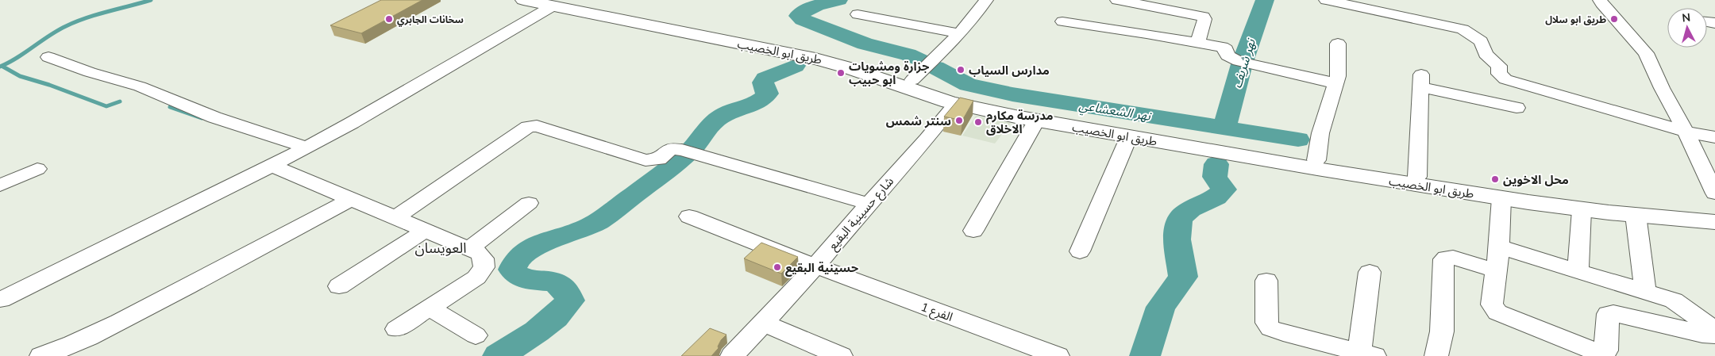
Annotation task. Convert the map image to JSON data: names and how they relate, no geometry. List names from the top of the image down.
{
  "streets": {
    "main road": ["طريق ابو الخصيب"],
    "street": ["شارع حسينية البقيع", "الفرع 1"]
  },
  "crossings": [
    ["طريق ابو الخصيب", "شارع حسينية البقيع"],
    ["شارع حسينية البقيع", "الفرع 1"]
  ],
  "districts": ["العويسان"],
  "water": ["نهر شريف", "نهر الشعشاعي"],
  "places": [
    "سخانات الجابري",
    "طريق ابو سلال",
    "مدارس السياب",
    "جزارة ومشويات ابو حبيب",
    "سنتر شمس",
    "مدرسة مكارم الاخلاق",
    "محل الاخوين",
    "حسينية البقيع"
  ],
  "north": "top"
}
